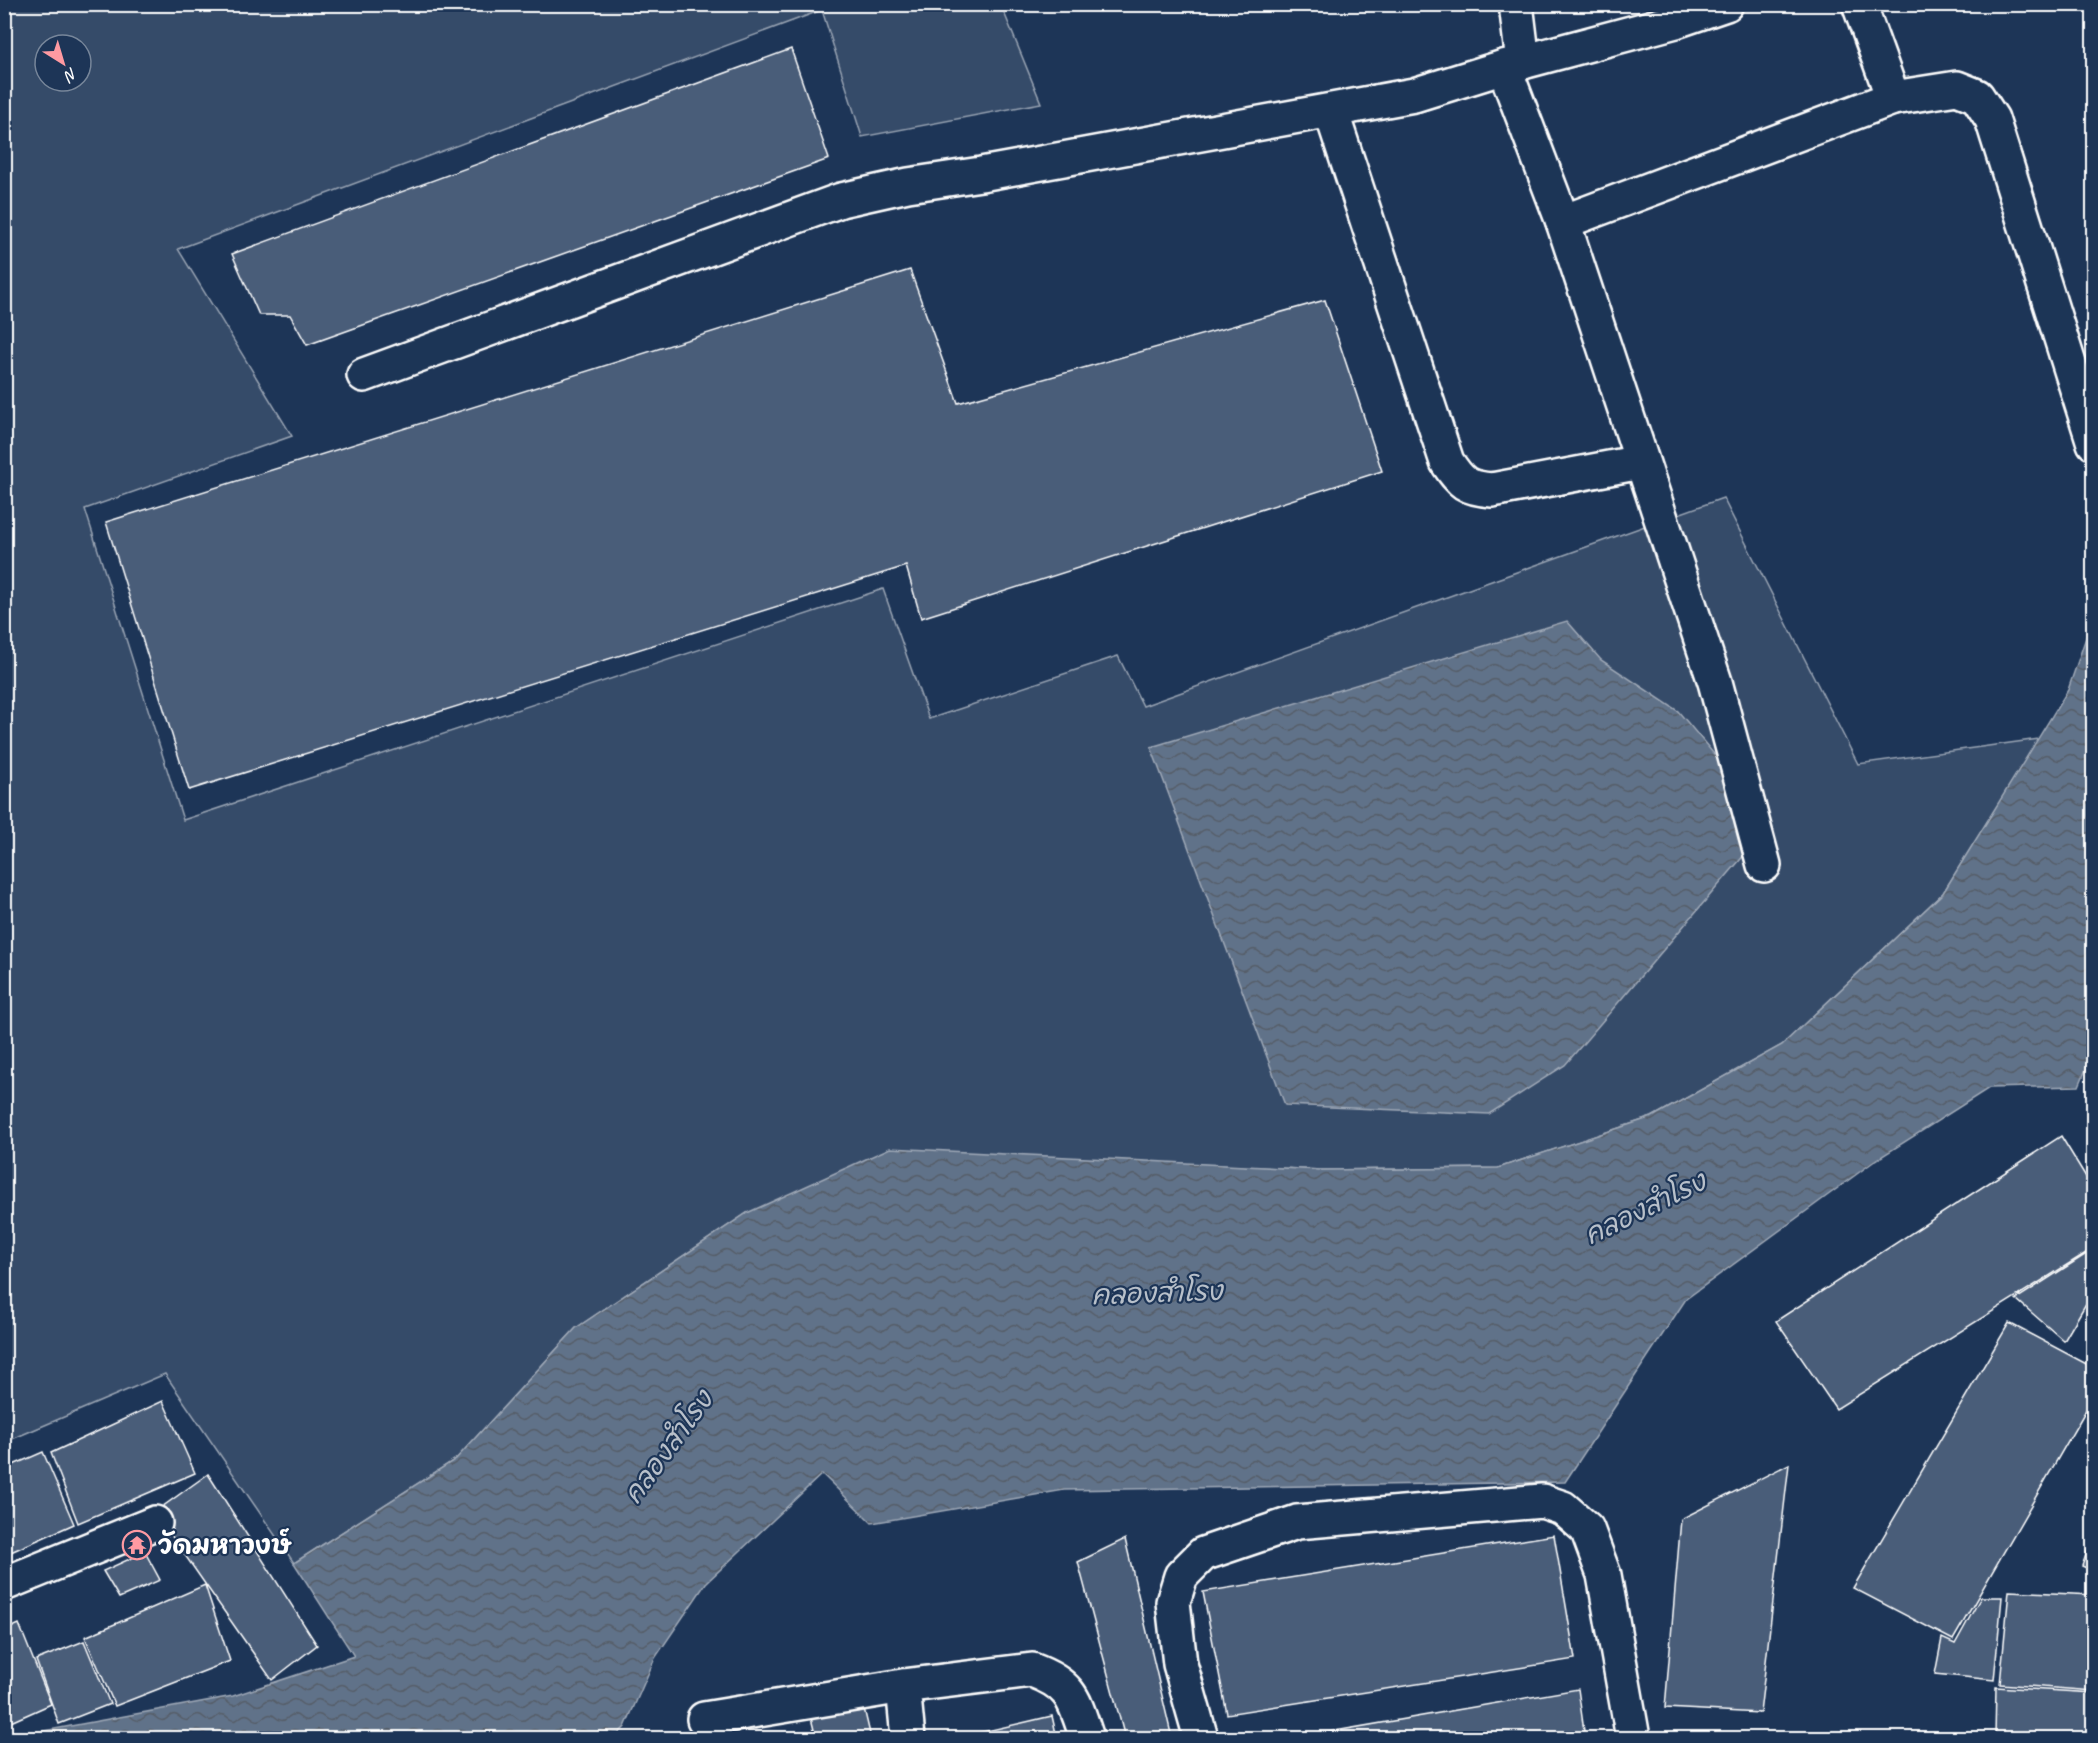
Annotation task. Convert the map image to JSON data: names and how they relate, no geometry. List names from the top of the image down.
{
  "water": ["คลองสำโรง"],
  "places": {
    "temple": ["วัดมหาวงษ์"]
  },
  "north": "bottom right"
}
